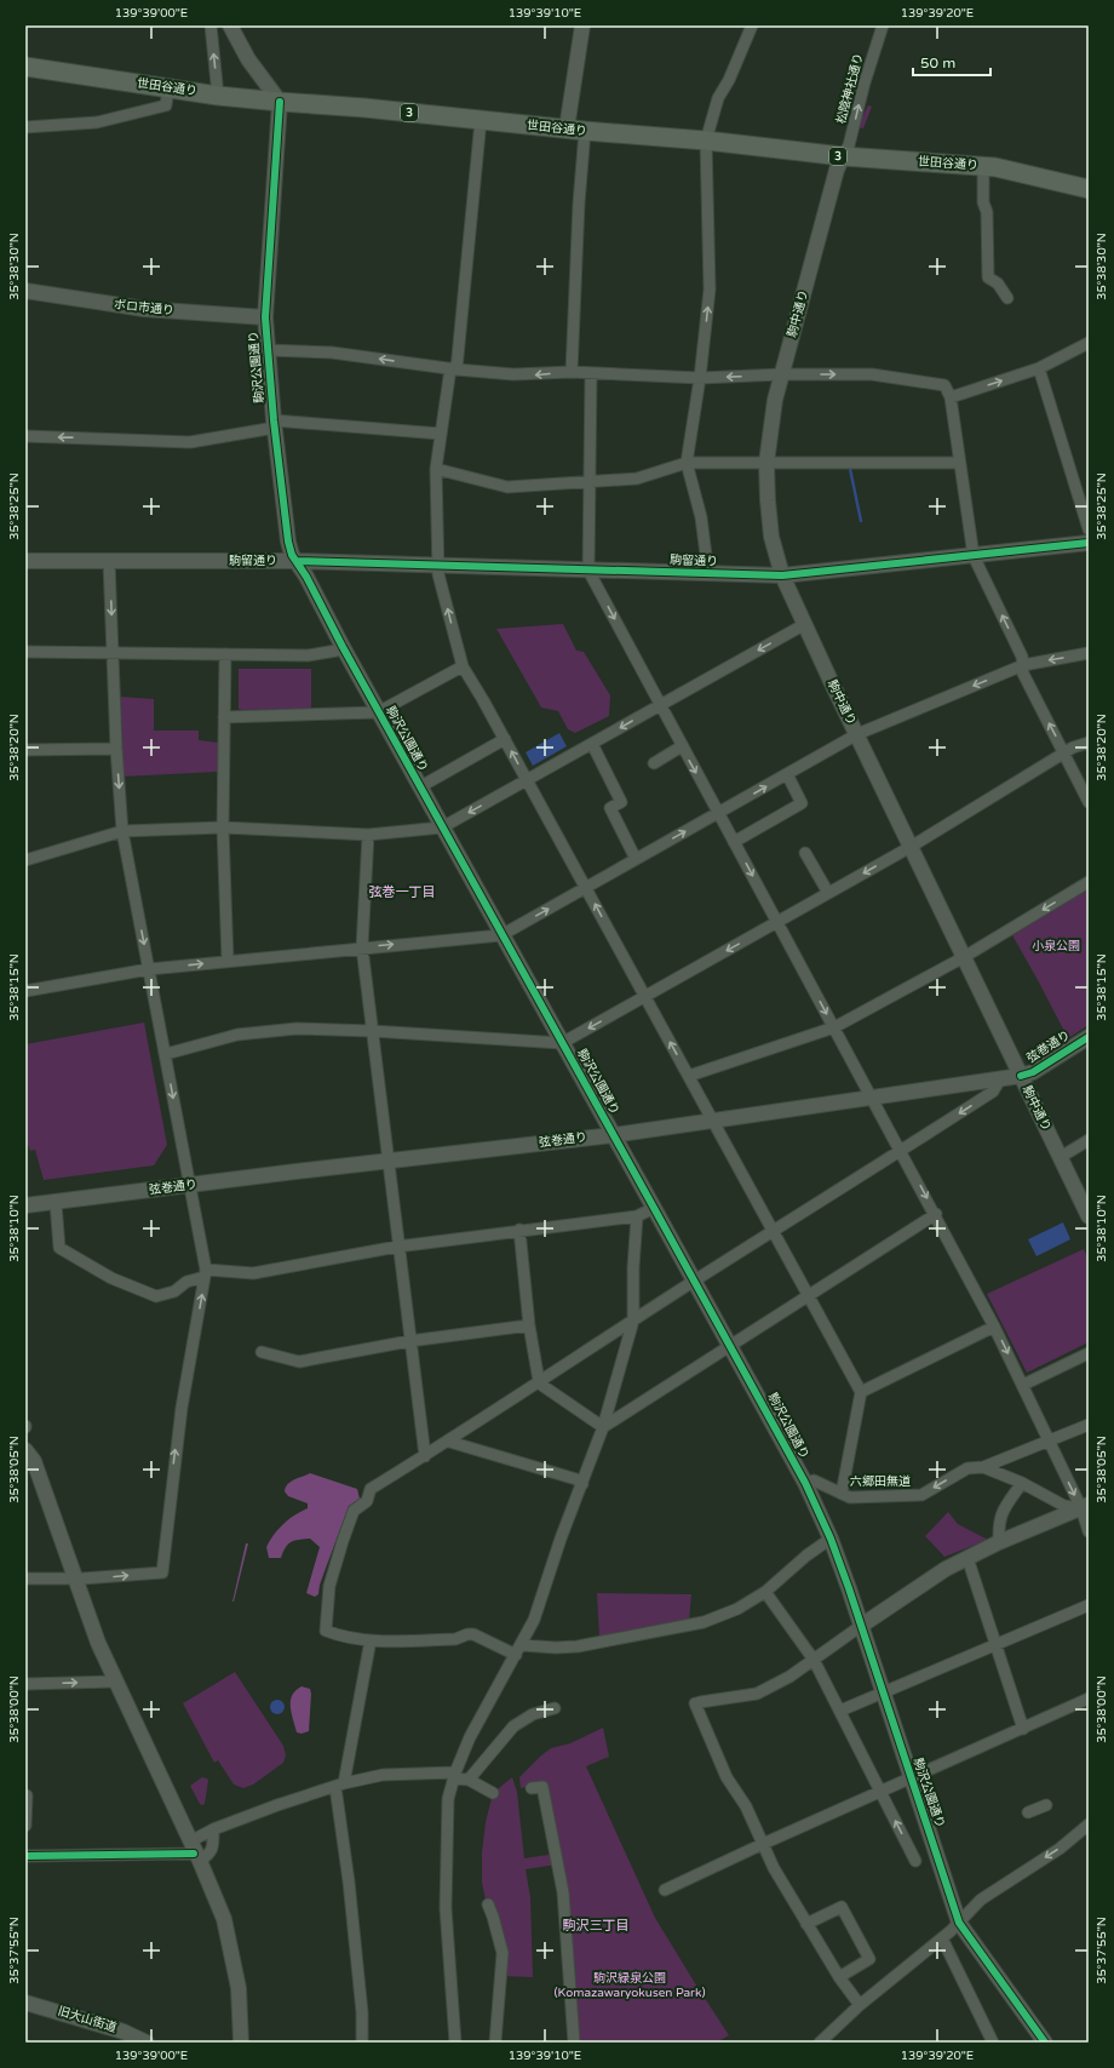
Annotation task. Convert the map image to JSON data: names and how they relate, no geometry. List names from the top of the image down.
{
  "streets": {
    "main road": ["世田谷通り", "3"],
    "street": [
      "松陰神社通り",
      "ボロ市通り",
      "駒中通り",
      "駒沢公園通り",
      "駒留通り",
      "弦巻通り",
      "六郷田無道",
      "旧大山街道"
    ]
  },
  "crossings": [
    ["世田谷通り", "松陰神社通り"],
    ["世田谷通り", "駒中通り"],
    ["世田谷通り", "駒沢公園通り"],
    ["松陰神社通り", "駒中通り"],
    ["ボロ市通り", "駒沢公園通り"],
    ["駒中通り", "駒留通り"],
    ["駒中通り", "弦巻通り"],
    ["駒沢公園通り", "駒留通り"],
    ["駒沢公園通り", "弦巻通り"],
    ["駒沢公園通り", "六郷田無道"]
  ],
  "one_way": ["松陰神社通り"],
  "districts": ["弦巻一丁目", "駒沢三丁目"],
  "parks": ["小泉公園", "駒沢緑泉公園 (Komazawaryokusen Park)"],
  "scale_bar": "50 m",
  "coordinates": [
    "139°39'00\"E",
    "139°39'10\"E",
    "139°39'20\"E",
    "35°38'30\"N",
    "35°38'25\"N",
    "35°38'20\"N",
    "35°38'15\"N",
    "35°38'10\"N",
    "35°38'05\"N",
    "35°38'00\"N",
    "35°37'55\"N"
  ]
}
